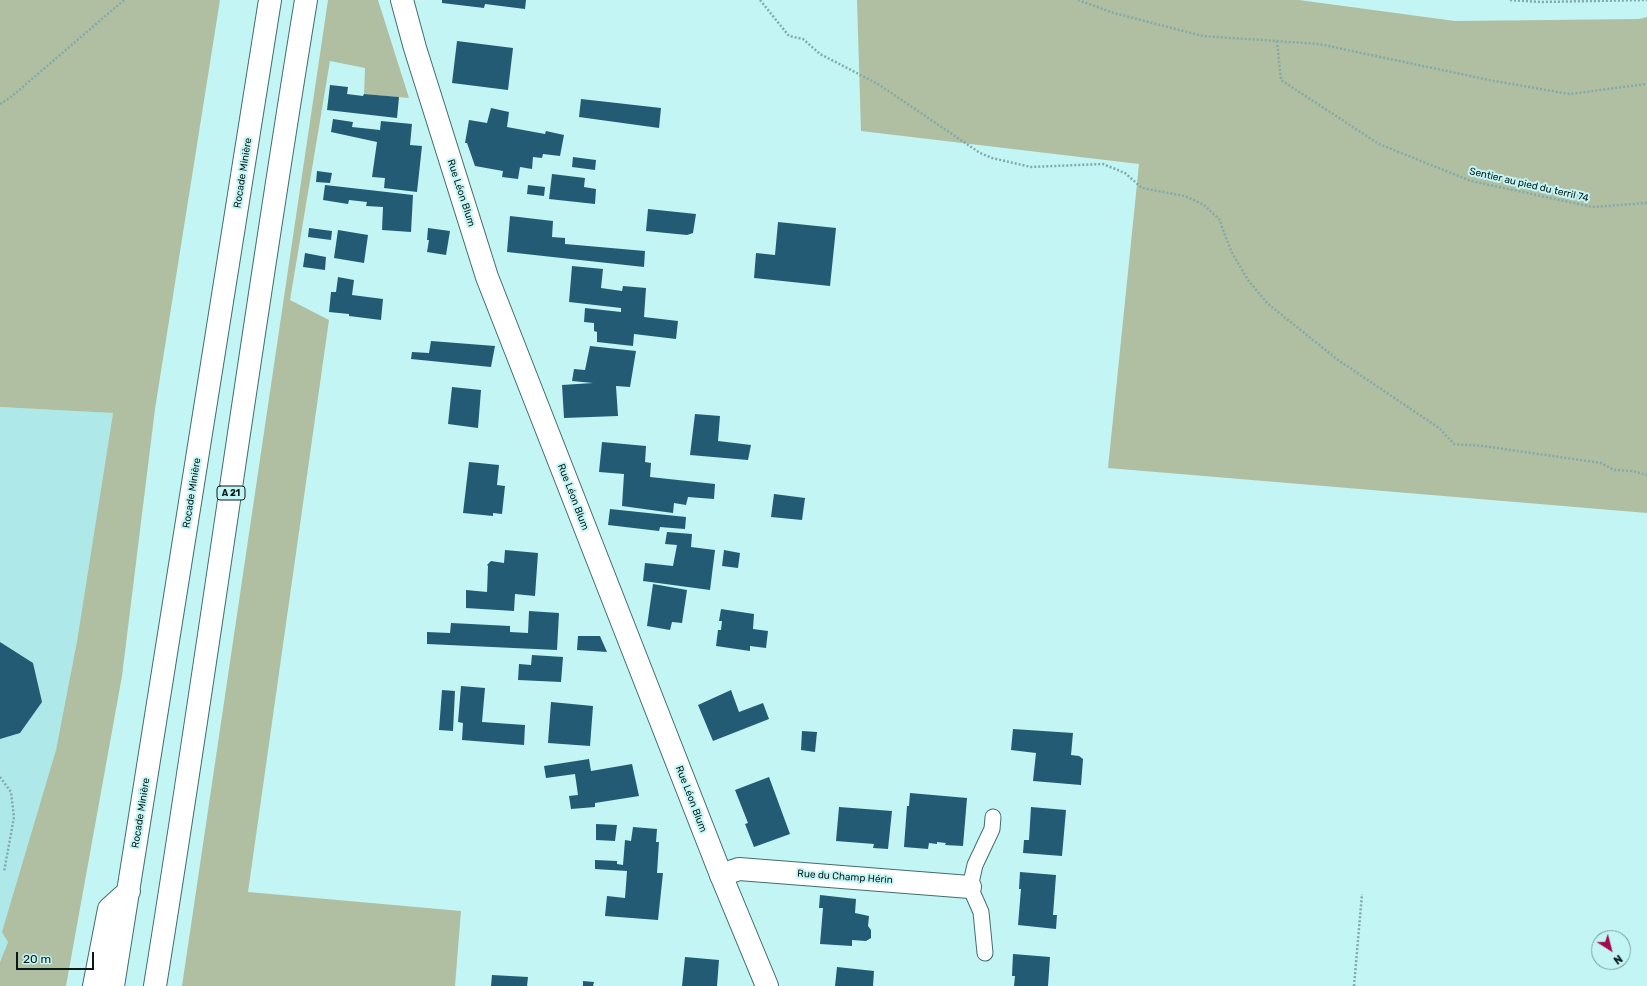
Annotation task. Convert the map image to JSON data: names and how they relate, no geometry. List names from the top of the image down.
{
  "streets": {
    "main road": [
      "Rocade Minière",
      "Rue Léon Blum",
      "A 21",
      "Rue du Champ Hérin"
    ],
    "path": ["Sentier au pied du terril 74"]
  },
  "crossings": [
    ["Rue Léon Blum", "Rue du Champ Hérin"]
  ],
  "scale_bar": "20 m",
  "north": "bottom right"
}
